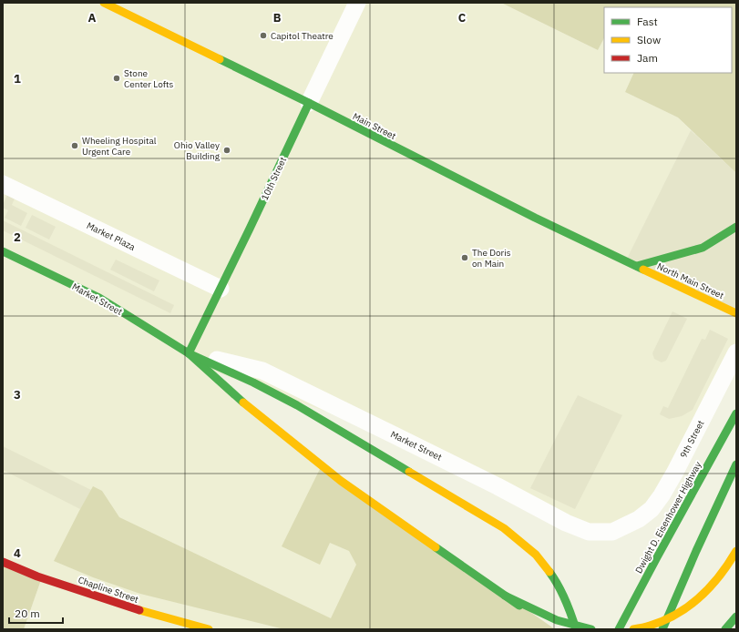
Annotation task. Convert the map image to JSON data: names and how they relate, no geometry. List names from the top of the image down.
{
  "streets": {
    "main road": [
      "Main Street",
      "10th Street",
      "North Main Street",
      "Market Street",
      "Dwight D. Eisenhower Highway",
      "Chapline Street"
    ],
    "street": ["Market Plaza", "9th Street"]
  },
  "crossings": [
    ["Main Street", "10th Street"],
    ["Main Street", "North Main Street"],
    ["10th Street", "Market Plaza"],
    ["10th Street", "Market Street"],
    ["Market Street", "9th Street"]
  ],
  "places": [
    "Capitol Theatre",
    "Stone Center Lofts",
    "Wheeling Hospital Urgent Care",
    "Ohio Valley Building",
    "The Doris on Main"
  ],
  "legend": ["Fast", "Slow", "Jam"],
  "scale_bar": "20 m",
  "grid": {
    "columns": ["A", "B", "C"],
    "rows": [
      "1",
      "2",
      "3",
      "4"
    ]
  }
}
